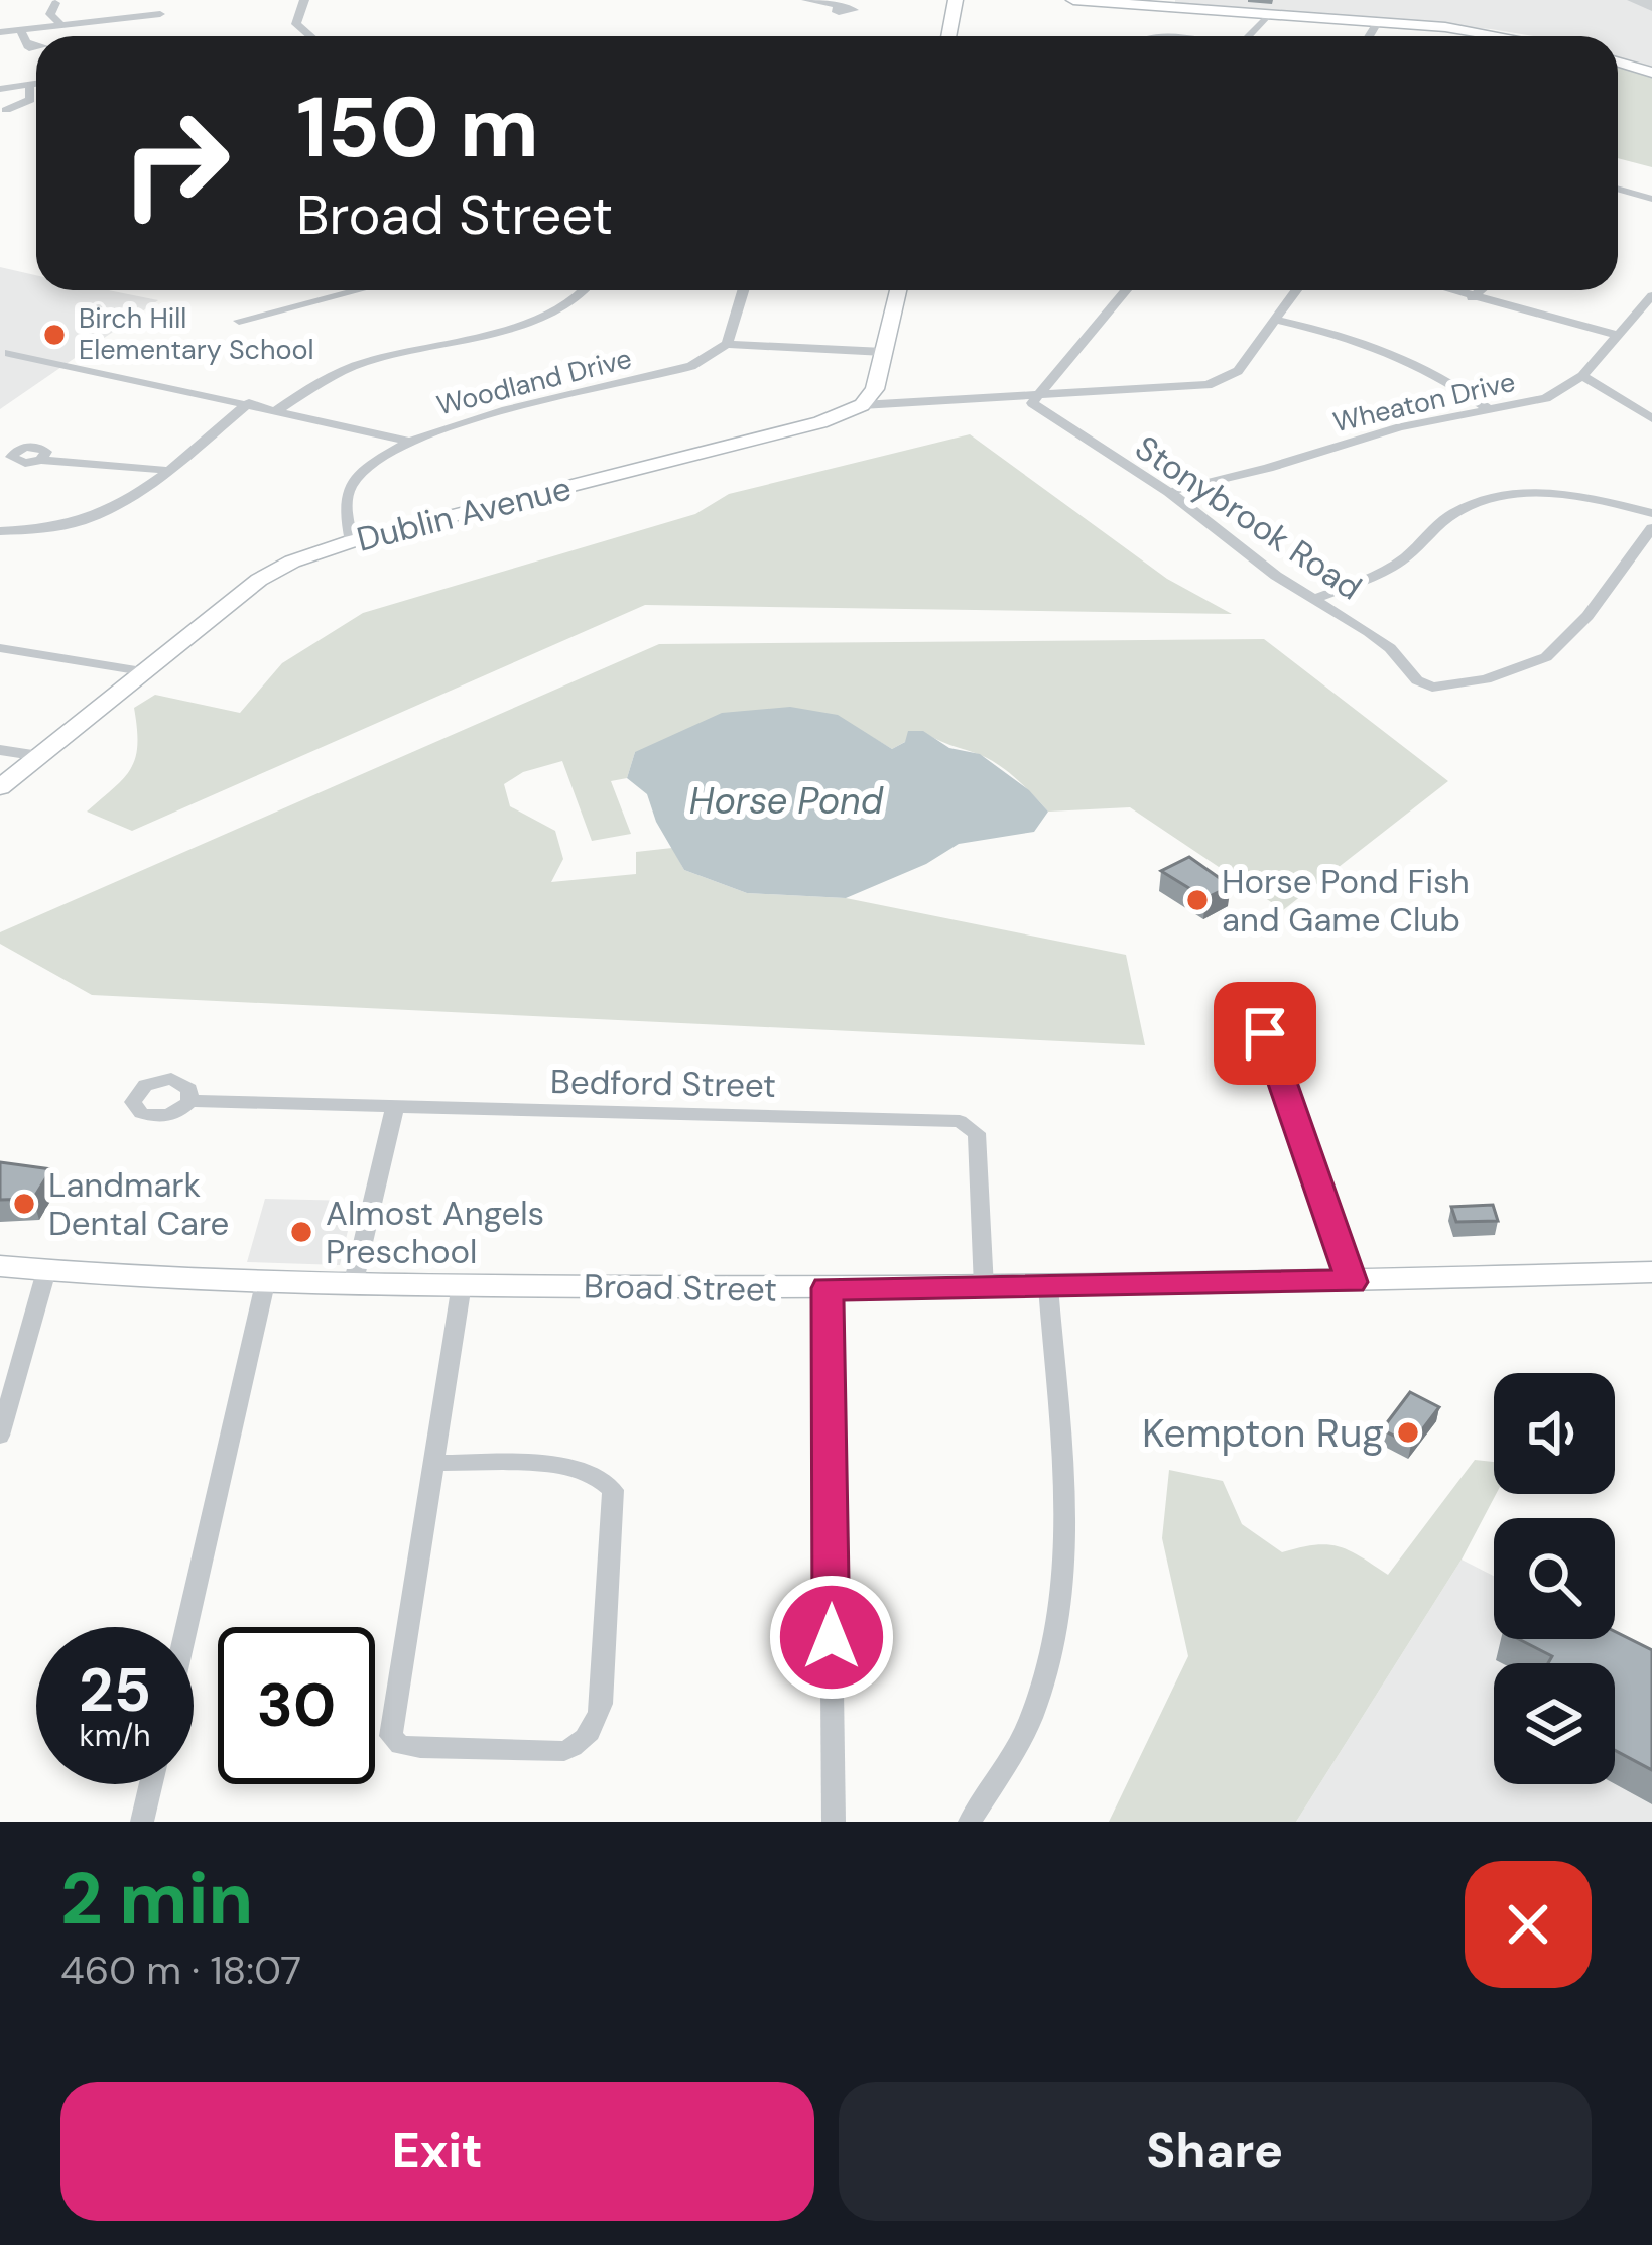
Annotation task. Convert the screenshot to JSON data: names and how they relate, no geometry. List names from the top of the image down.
{
  "streets": {
    "street": [
      "Woodland Drive",
      "Wheaton Drive",
      "Dublin Avenue",
      "Stonybrook Road",
      "Bedford Street",
      "Broad Street"
    ]
  },
  "crossings": [
    ["Woodland Drive", "Dublin Avenue"],
    ["Wheaton Drive", "Stonybrook Road"],
    ["Bedford Street", "Broad Street"]
  ],
  "water": ["Horse Pond"],
  "places": [
    "Birch Hill Elementary School",
    "Horse Pond Fish and Game Club",
    "Landmark Dental Care",
    "Almost Angels Preschool",
    "Kempton Rug"
  ],
  "page": {
    "turn": ["150 m", "Broad Street"],
    "speed": "25 km/h",
    "limit": "30",
    "heading": ["2 min", "460 m · 18:07"],
    "buttons": ["Exit", "Share"]
  }
}
